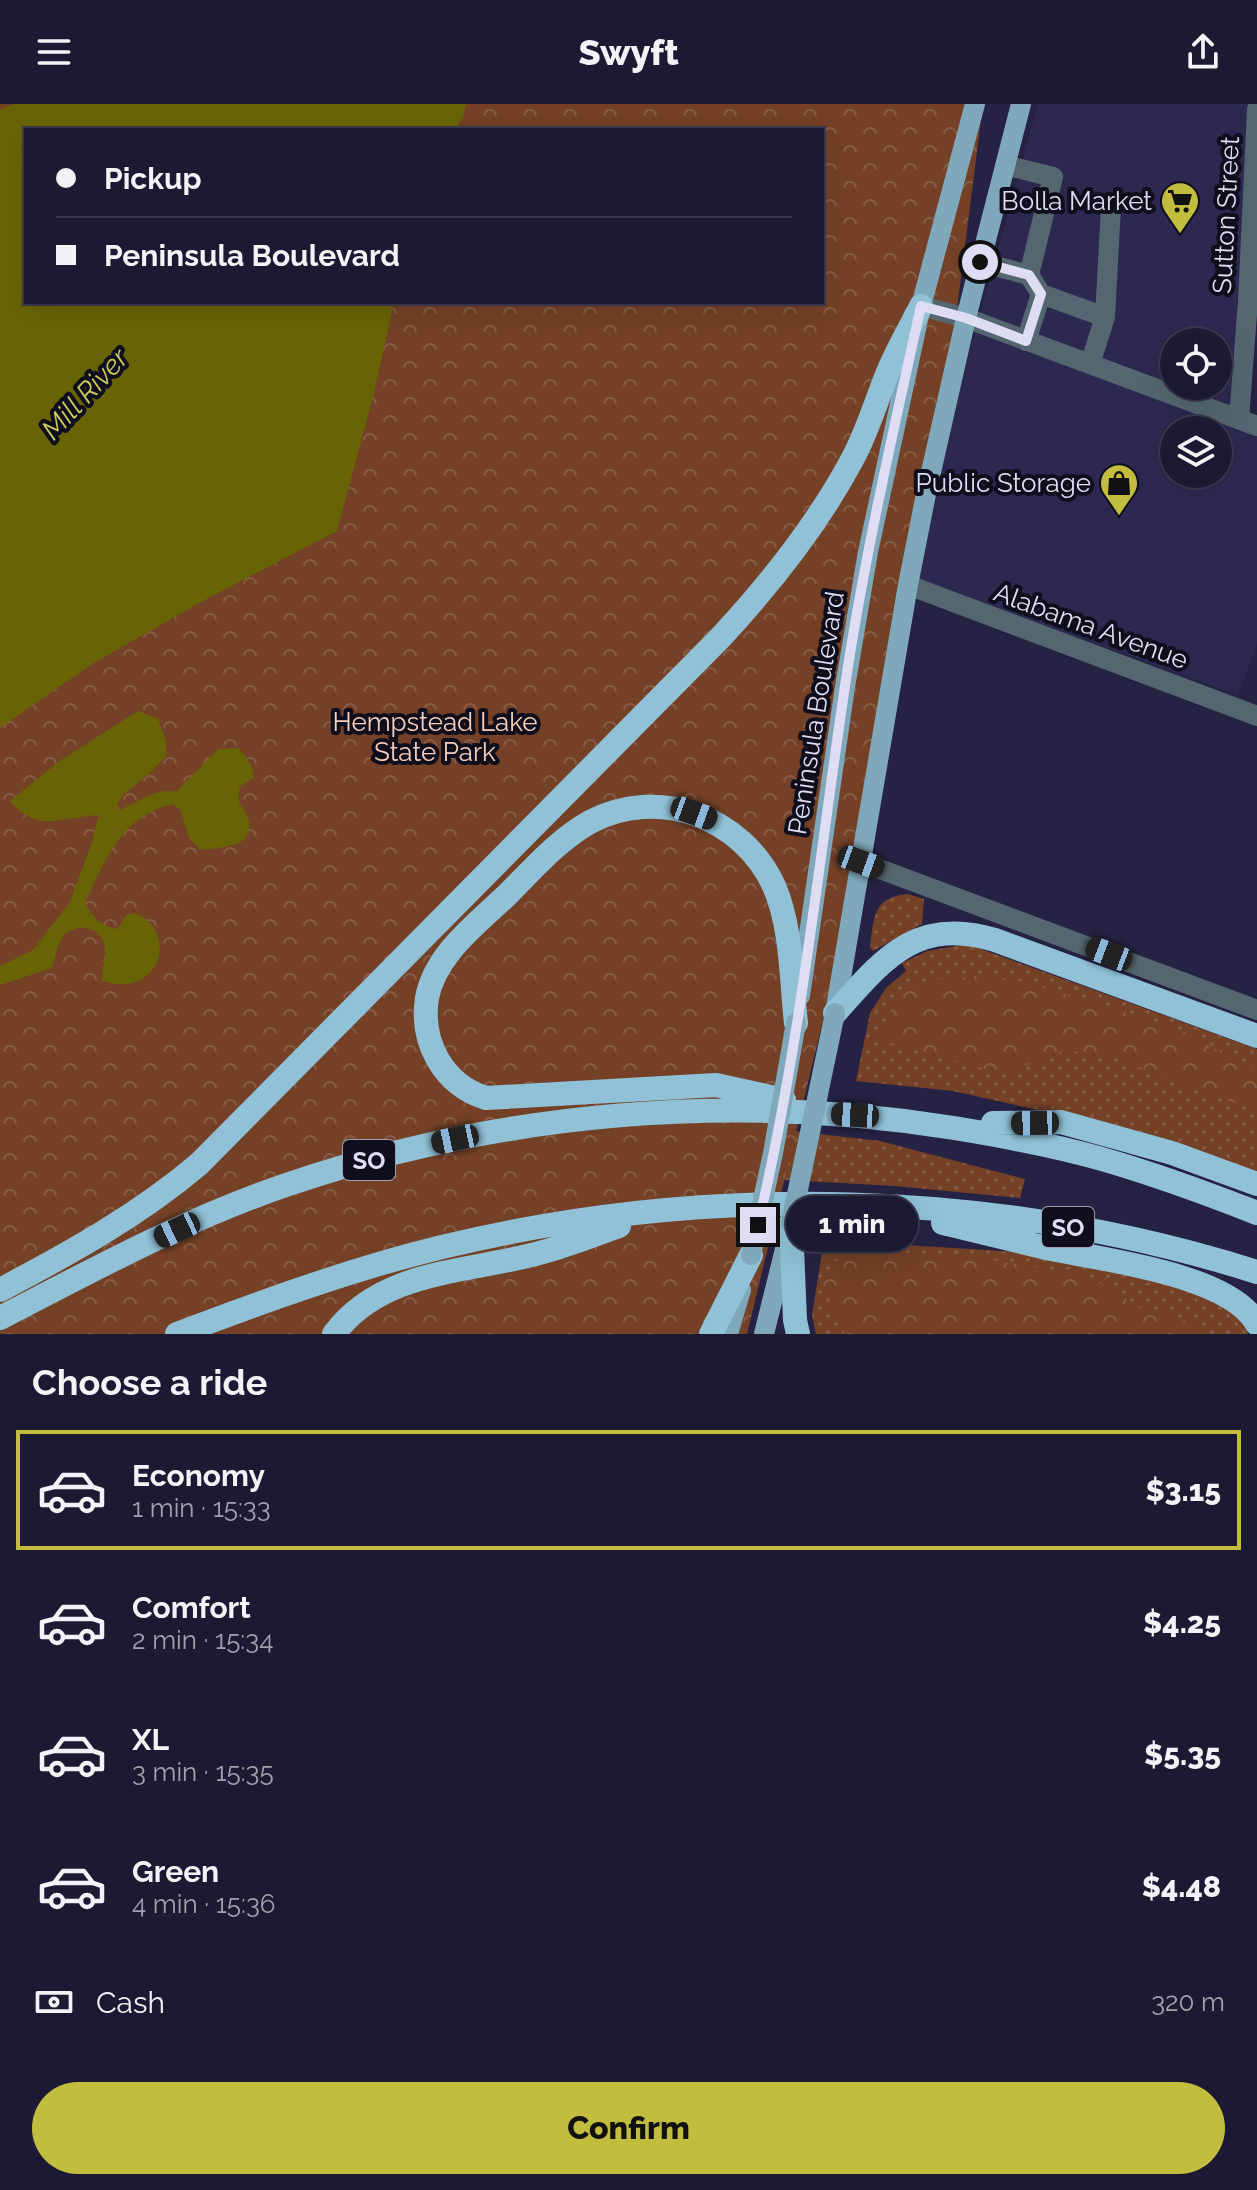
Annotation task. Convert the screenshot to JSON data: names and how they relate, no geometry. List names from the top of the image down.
{
  "streets": {
    "highway": ["SO"],
    "main road": ["Peninsula Boulevard"],
    "street": ["Sutton Street", "Alabama Avenue"]
  },
  "water": ["Mill River"],
  "parks": ["Hempstead Lake State Park"],
  "places": {
    "supermarket": ["Bolla Market"],
    "shop": ["Public Storage"]
  },
  "page": {
    "header": "Swyft",
    "banner": ["Pickup", "Peninsula Boulevard"],
    "bubble": "1 min",
    "heading": "Choose a ride",
    "list": [
      {
        "name": "Economy",
        "note": "1 min · 15:33",
        "value": "$3.15"
      },
      {
        "name": "Comfort",
        "note": "2 min · 15:34",
        "value": "$4.25"
      },
      {
        "name": "XL",
        "note": "3 min · 15:35",
        "value": "$5.35"
      },
      {
        "name": "Green",
        "note": "4 min · 15:36",
        "value": "$4.48"
      }
    ],
    "pay": ["Cash", "320 m"],
    "buttons": "Confirm"
  }
}
